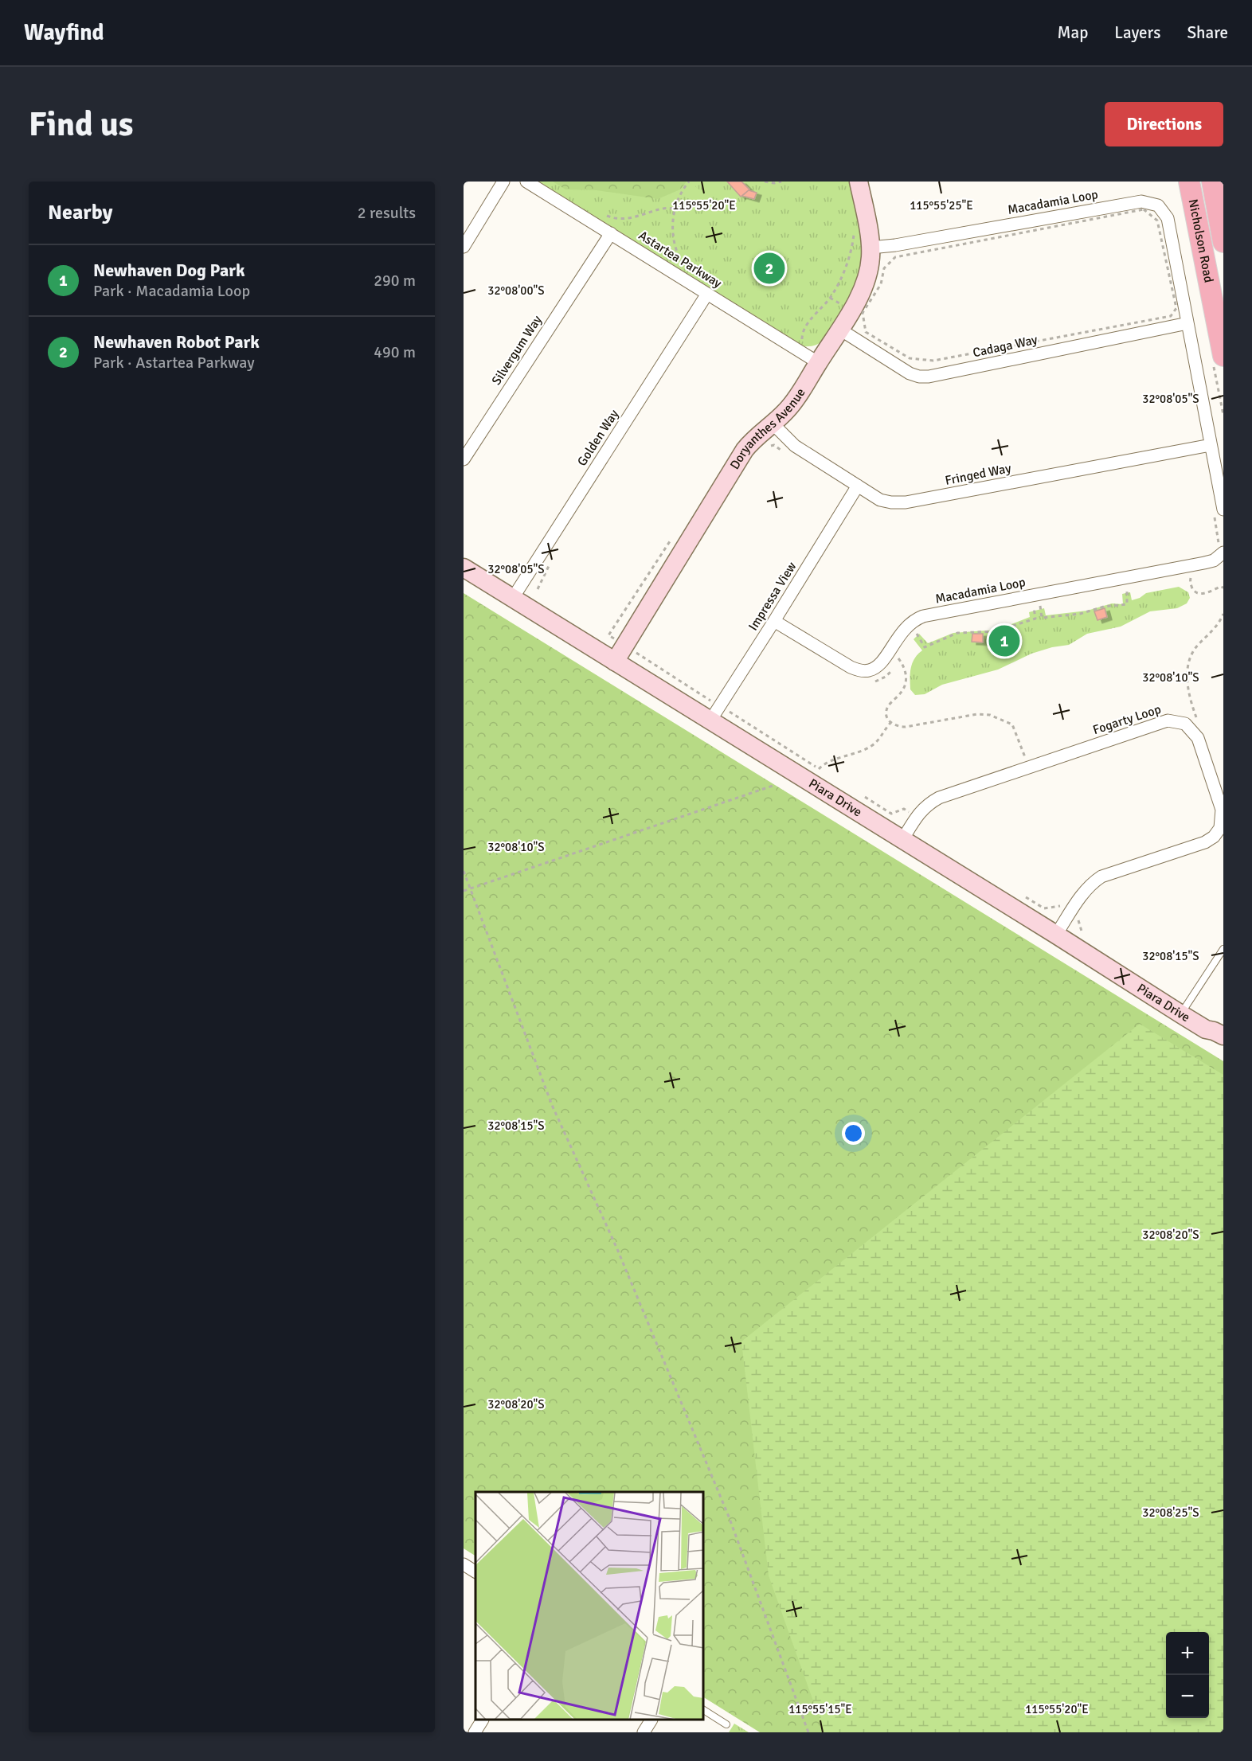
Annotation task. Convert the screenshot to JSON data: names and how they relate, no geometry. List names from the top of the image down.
{
  "streets": {
    "main road": ["Nicholson Road"],
    "street": [
      "Macadamia Loop",
      "Astartea Parkway",
      "Cadaga Way",
      "Silvergum Way",
      "Doryanthes Avenue",
      "Golden Way",
      "Fringed Way",
      "Impressa View",
      "Fogarty Loop",
      "Piara Drive"
    ]
  },
  "crossings": [
    ["Macadamia Loop", "Cadaga Way"],
    ["Macadamia Loop", "Doryanthes Avenue"],
    ["Macadamia Loop", "Fringed Way"],
    ["Macadamia Loop", "Impressa View"],
    ["Astartea Parkway", "Silvergum Way"],
    ["Astartea Parkway", "Doryanthes Avenue"],
    ["Astartea Parkway", "Golden Way"],
    ["Cadaga Way", "Doryanthes Avenue"],
    ["Doryanthes Avenue", "Fringed Way"],
    ["Doryanthes Avenue", "Piara Drive"],
    ["Golden Way", "Piara Drive"],
    ["Fringed Way", "Impressa View"],
    ["Impressa View", "Piara Drive"],
    ["Fogarty Loop", "Piara Drive"]
  ],
  "page": {
    "header": "Wayfind",
    "nav": ["Map", "Layers", "Share"],
    "buttons": "Directions",
    "title": "Find us",
    "heading": ["Nearby", "2 results"],
    "list": [
      {
        "mark": "1",
        "name": "Newhaven Dog Park",
        "note": "Park · Macadamia Loop",
        "value": "290 m"
      },
      {
        "mark": "2",
        "name": "Newhaven Robot Park",
        "note": "Park · Astartea Parkway",
        "value": "490 m"
      }
    ],
    "pins": ["2", "1"],
    "map_buttons": ["+", "−"]
  },
  "coordinates": [
    "115°55'20\"E",
    "115°55'25\"E",
    "32°08'00\"S",
    "32°08'05\"S",
    "32°08'10\"S",
    "32°08'15\"S",
    "32°08'20\"S",
    "32°08'25\"S",
    "115°55'15\"E"
  ]
}
